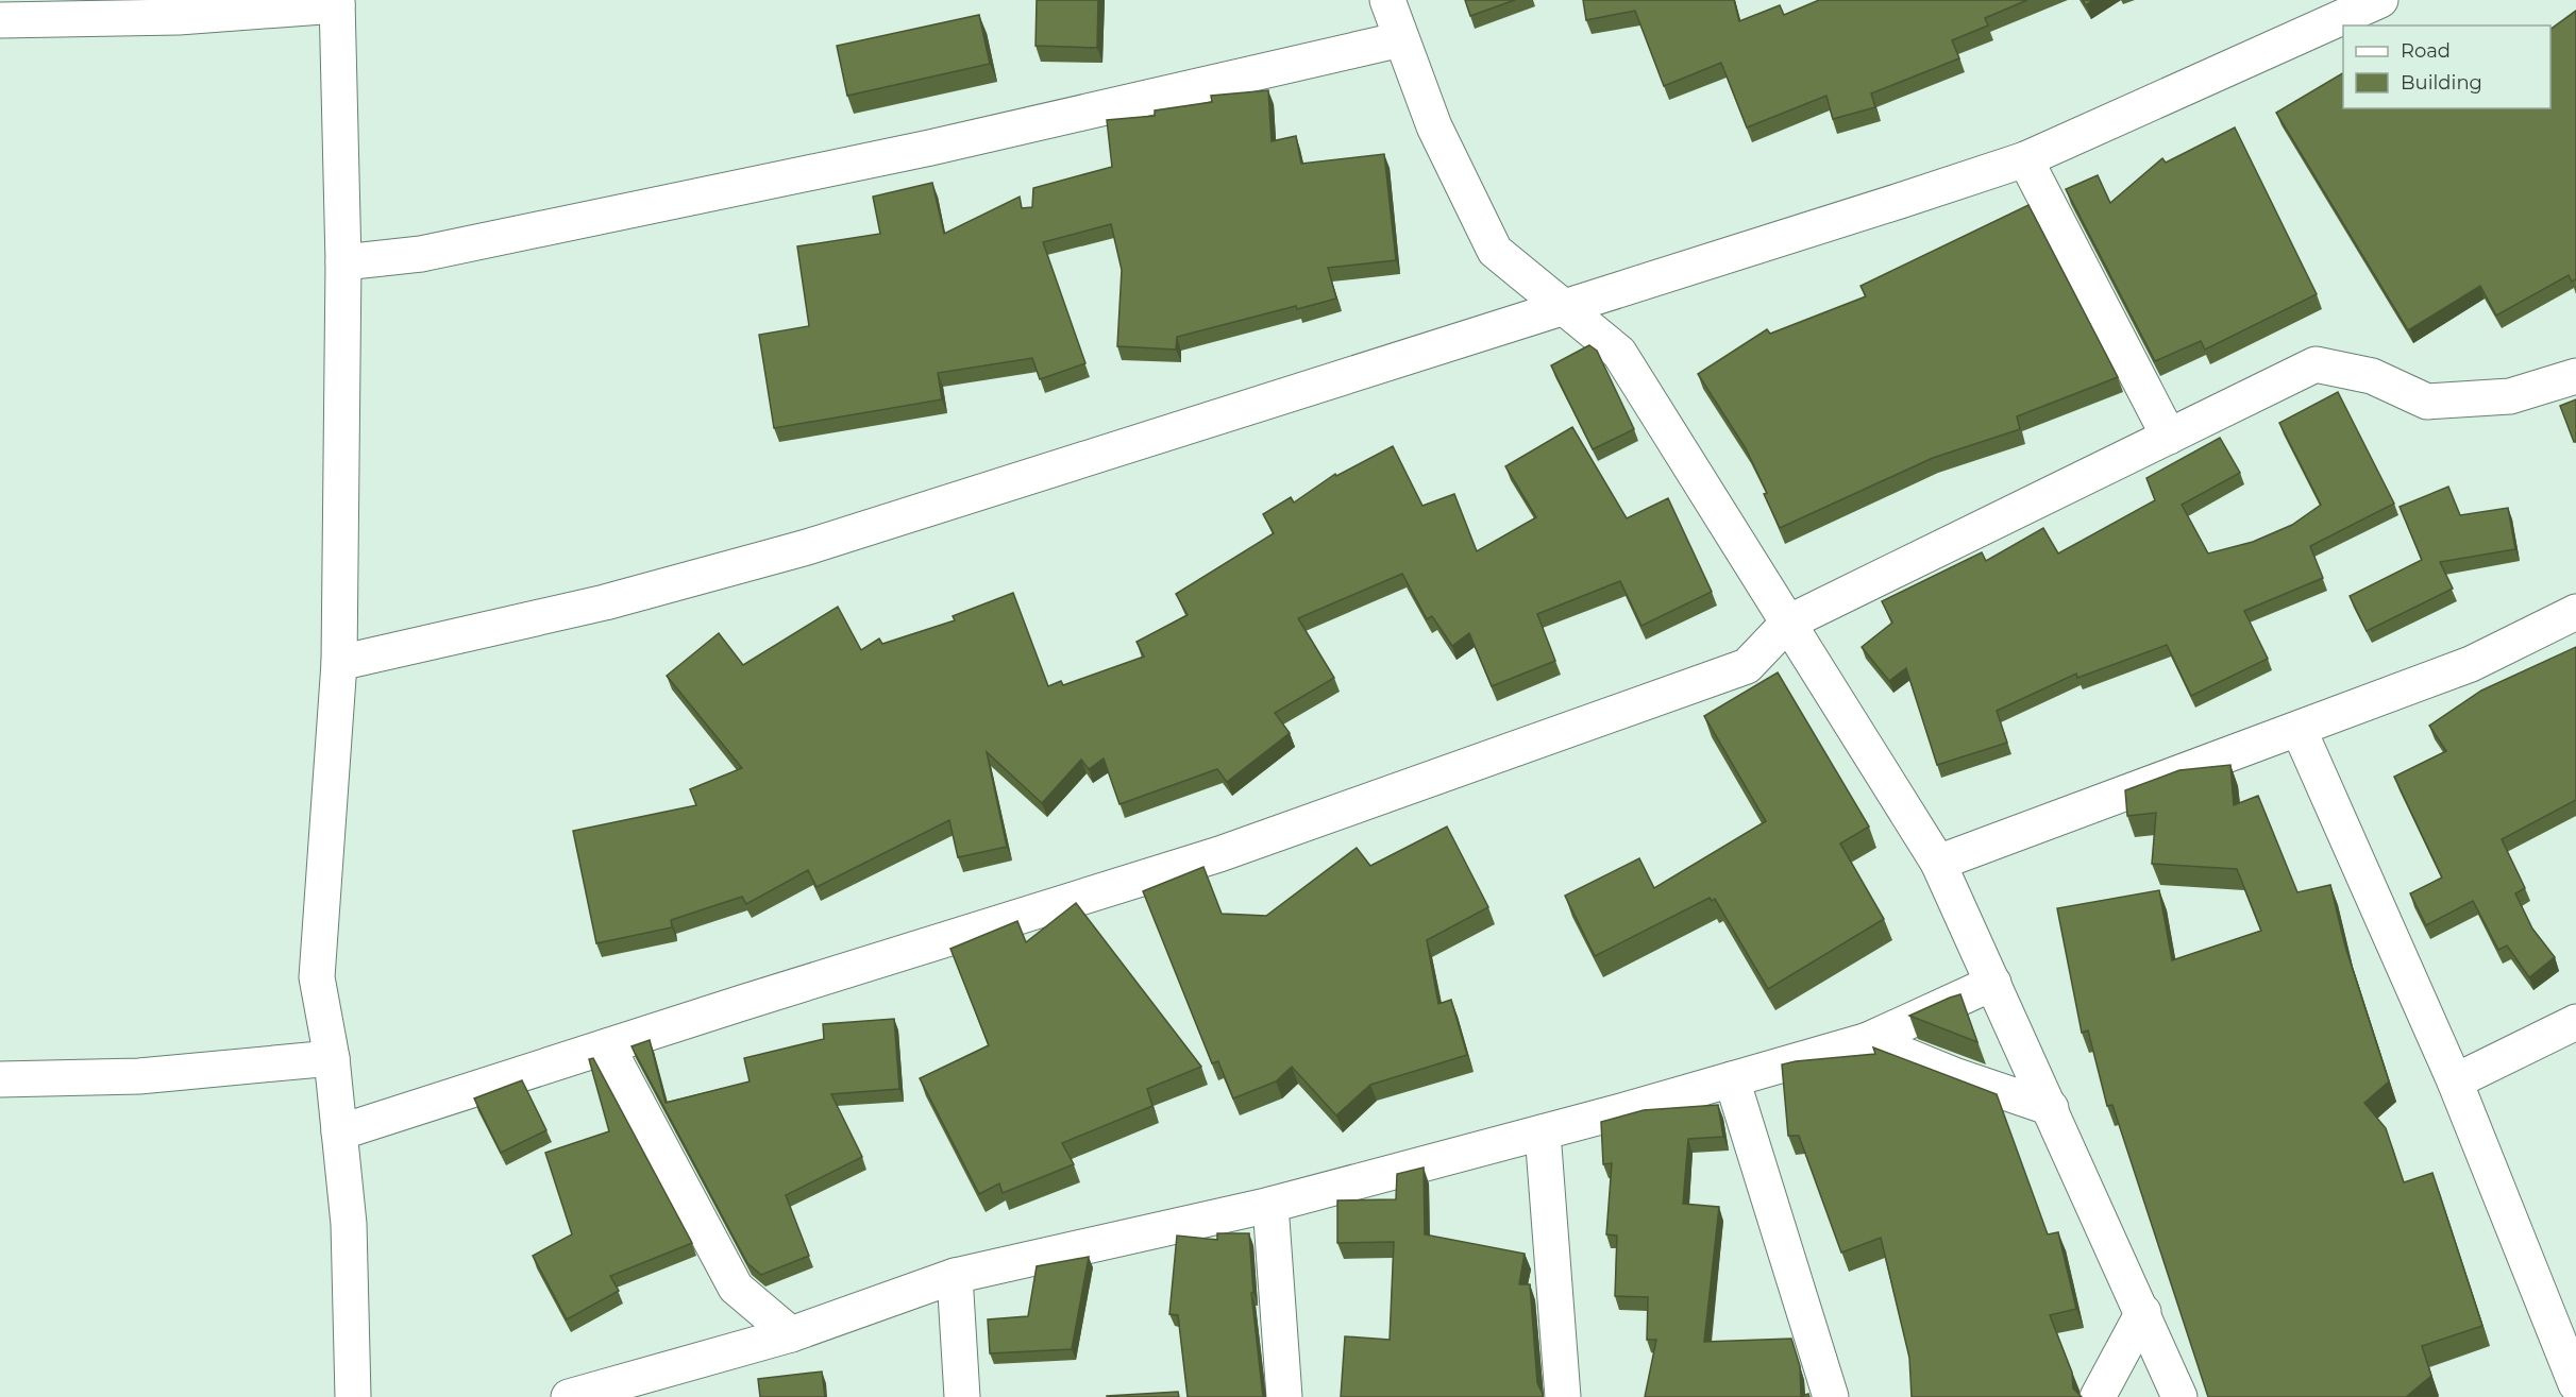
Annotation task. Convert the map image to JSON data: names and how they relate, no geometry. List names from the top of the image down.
{
  "legend": ["Road", "Building"]
}
